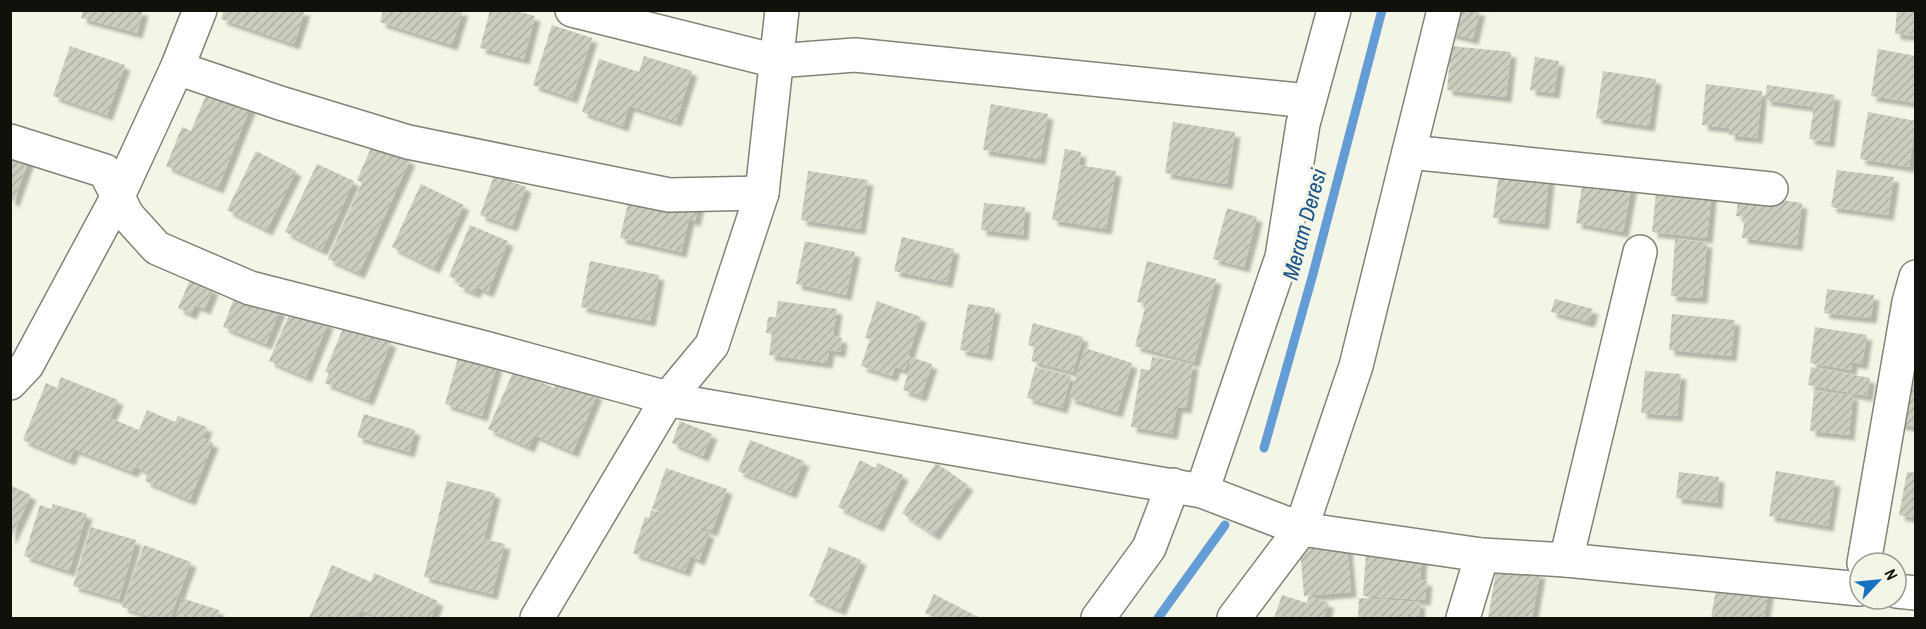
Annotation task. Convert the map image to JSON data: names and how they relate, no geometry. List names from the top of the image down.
{
  "water": ["Meram Deresi"],
  "north": "top right"
}
